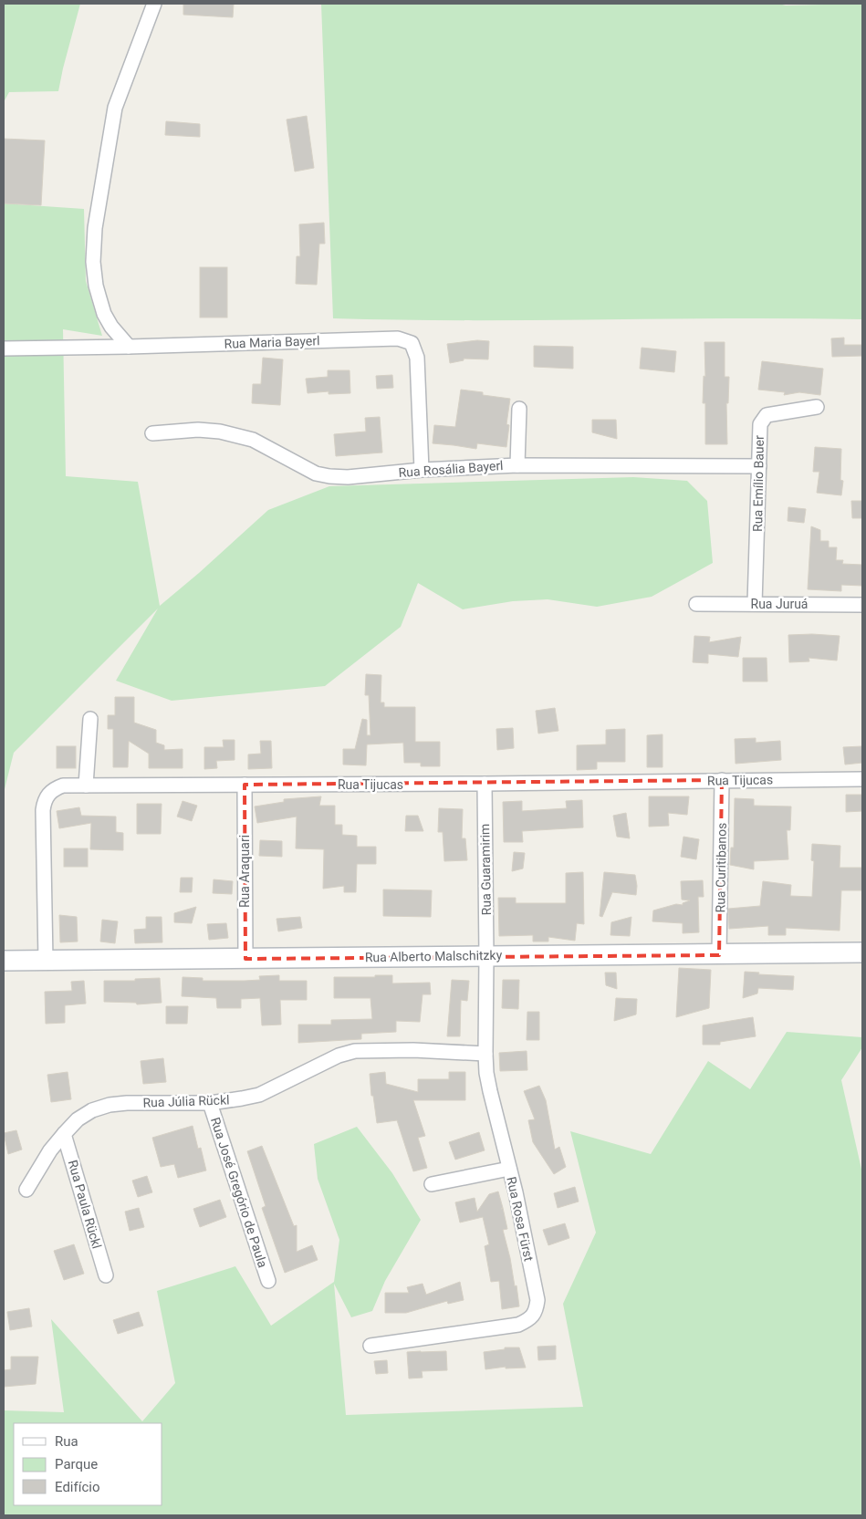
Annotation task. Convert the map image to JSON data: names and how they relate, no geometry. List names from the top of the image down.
{
  "streets": {
    "street": [
      "Rua Maria Bayerl",
      "Rua Rosália Bayerl",
      "Rua Emílio Bauer",
      "Rua Juruá",
      "Rua Tijucas",
      "Rua Curitibanos",
      "Rua Guaramirim",
      "Rua Araquari",
      "Rua Alberto Malschitzky",
      "Rua Júlia Rückl",
      "Rua José Gregório de Paula",
      "Rua Paula Rückl",
      "Rua Rosa Fürst"
    ]
  },
  "crossings": [
    ["Rua Maria Bayerl", "Rua Rosália Bayerl"],
    ["Rua Rosália Bayerl", "Rua Emílio Bauer"],
    ["Rua Emílio Bauer", "Rua Juruá"],
    ["Rua Tijucas", "Rua Curitibanos"],
    ["Rua Tijucas", "Rua Guaramirim"],
    ["Rua Tijucas", "Rua Araquari"],
    ["Rua Tijucas", "Rua Alberto Malschitzky"],
    ["Rua Curitibanos", "Rua Alberto Malschitzky"],
    ["Rua Guaramirim", "Rua Alberto Malschitzky"],
    ["Rua Guaramirim", "Rua Rosa Fürst"],
    ["Rua Araquari", "Rua Alberto Malschitzky"],
    ["Rua Alberto Malschitzky", "Rua Rosa Fürst"],
    ["Rua Júlia Rückl", "Rua José Gregório de Paula"],
    ["Rua Júlia Rückl", "Rua Paula Rückl"],
    ["Rua Júlia Rückl", "Rua Rosa Fürst"]
  ],
  "legend": ["Rua", "Parque", "Edifício"]
}
